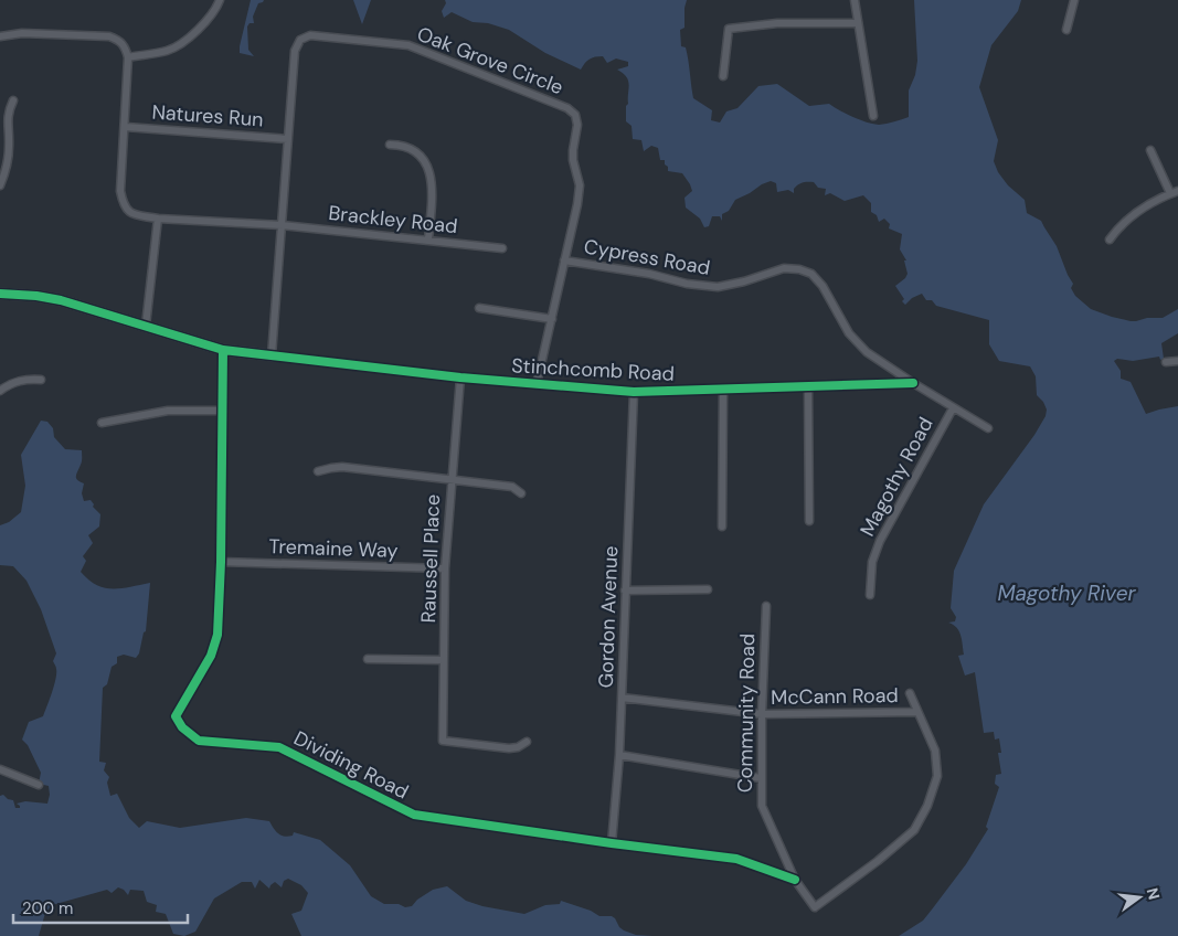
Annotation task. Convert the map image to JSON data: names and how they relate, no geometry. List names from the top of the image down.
{
  "streets": {
    "street": [
      "Oak Grove Circle",
      "Natures Run",
      "Brackley Road",
      "Cypress Road",
      "Stinchcomb Road",
      "Magothy Road",
      "Tremaine Way",
      "Raussell Place",
      "Gordon Avenue",
      "McCann Road",
      "Community Road",
      "Dividing Road"
    ]
  },
  "crossings": [
    ["Oak Grove Circle", "Natures Run"],
    ["Oak Grove Circle", "Brackley Road"],
    ["Oak Grove Circle", "Cypress Road"],
    ["Oak Grove Circle", "Stinchcomb Road"],
    ["Natures Run", "Brackley Road"],
    ["Cypress Road", "Stinchcomb Road"],
    ["Cypress Road", "Magothy Road"],
    ["Stinchcomb Road", "Raussell Place"],
    ["Stinchcomb Road", "Gordon Avenue"],
    ["Tremaine Way", "Raussell Place"],
    ["Tremaine Way", "Dividing Road"],
    ["Gordon Avenue", "McCann Road"],
    ["Gordon Avenue", "Dividing Road"],
    ["McCann Road", "Community Road"],
    ["Community Road", "Dividing Road"]
  ],
  "water": ["Magothy River"],
  "scale_bar": "200 m",
  "north": "right"
}
